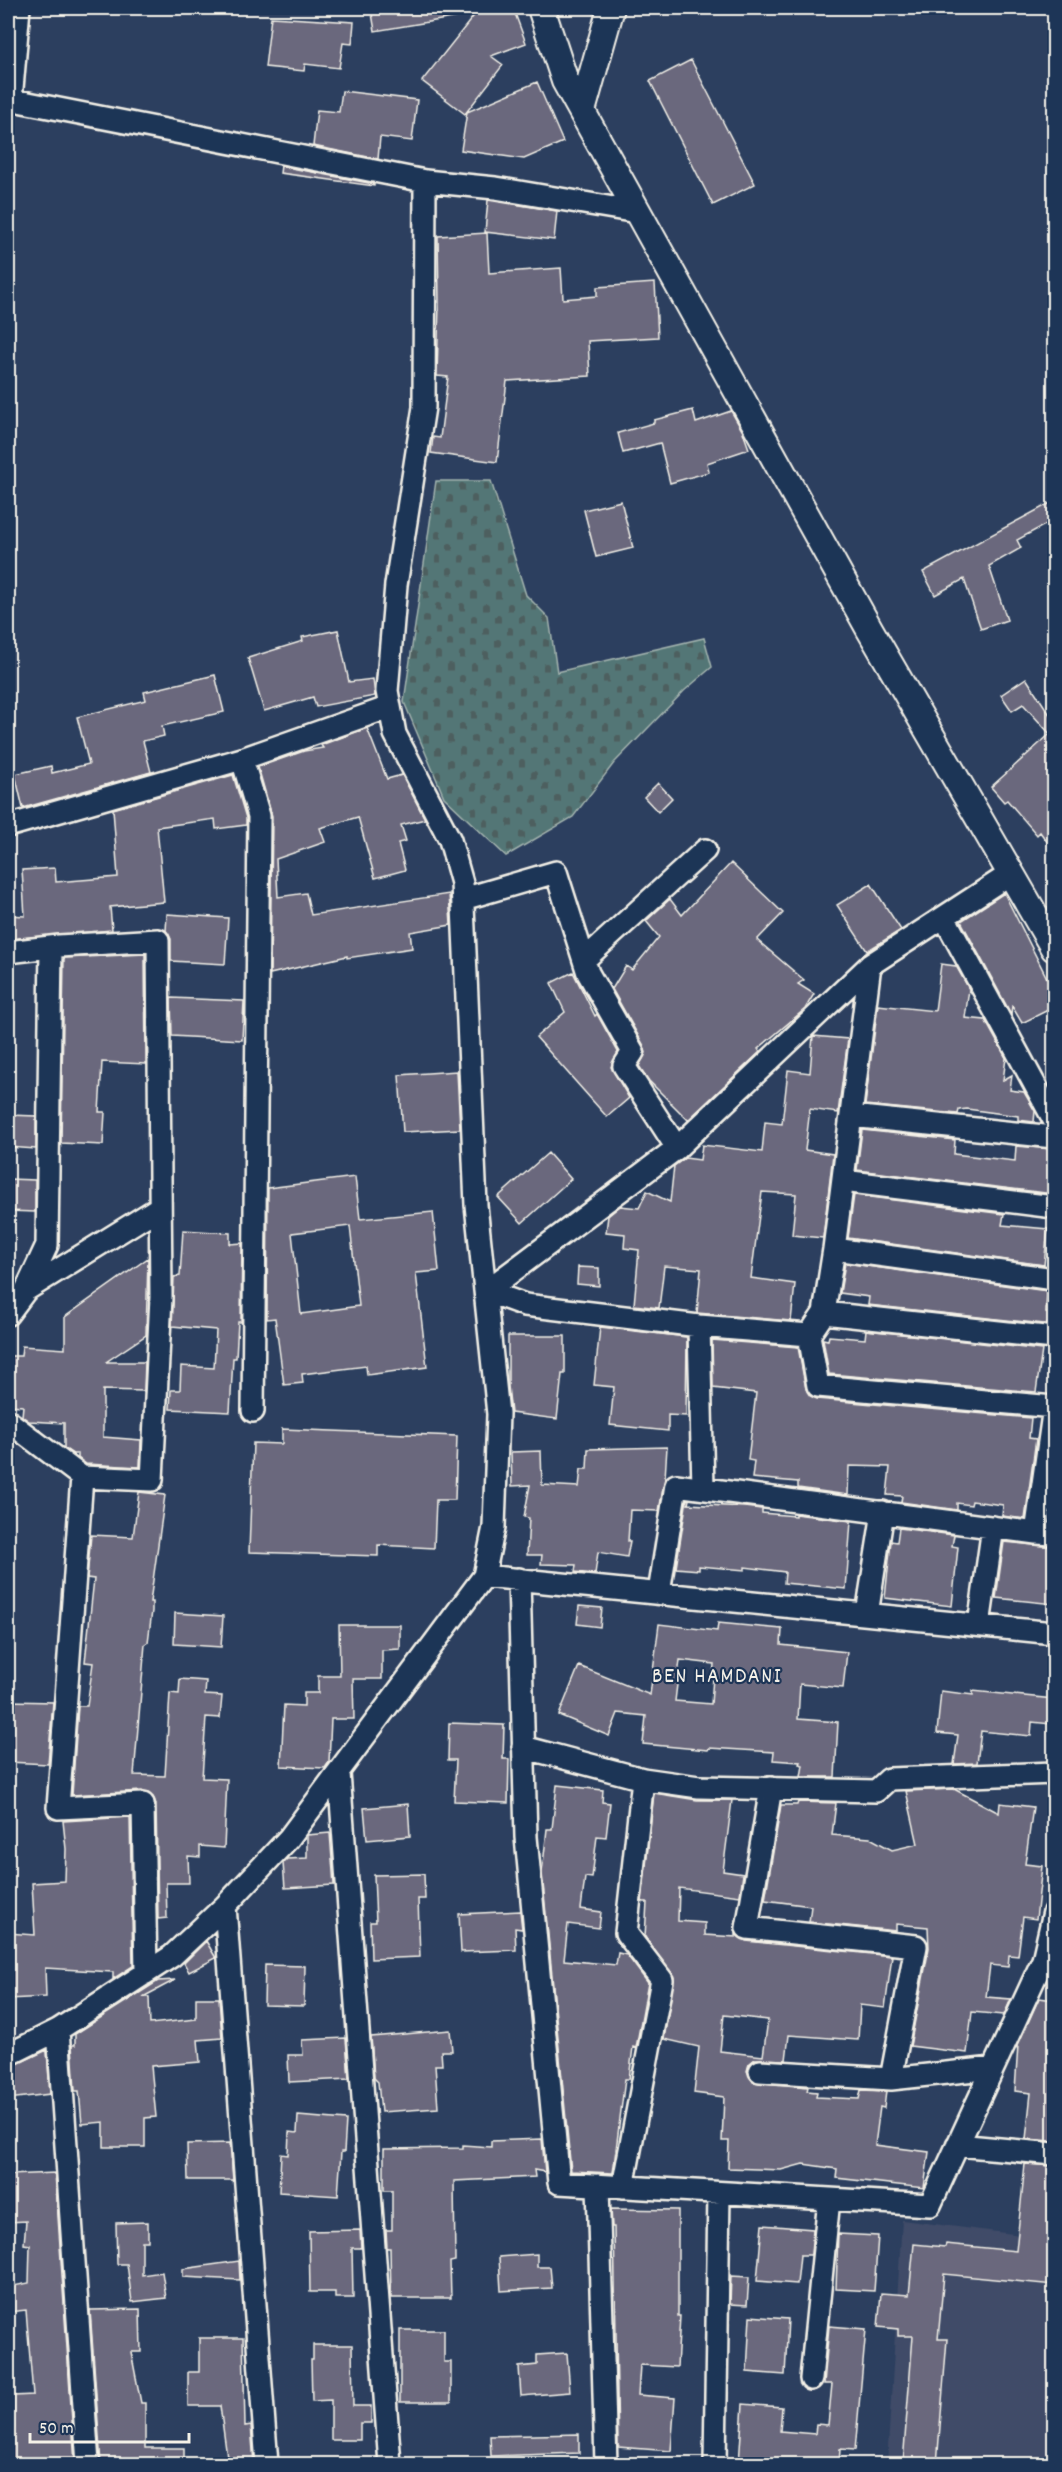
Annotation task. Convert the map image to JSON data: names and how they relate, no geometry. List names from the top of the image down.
{
  "districts": ["BEN HAMDANI"],
  "scale_bar": "50 m"
}
